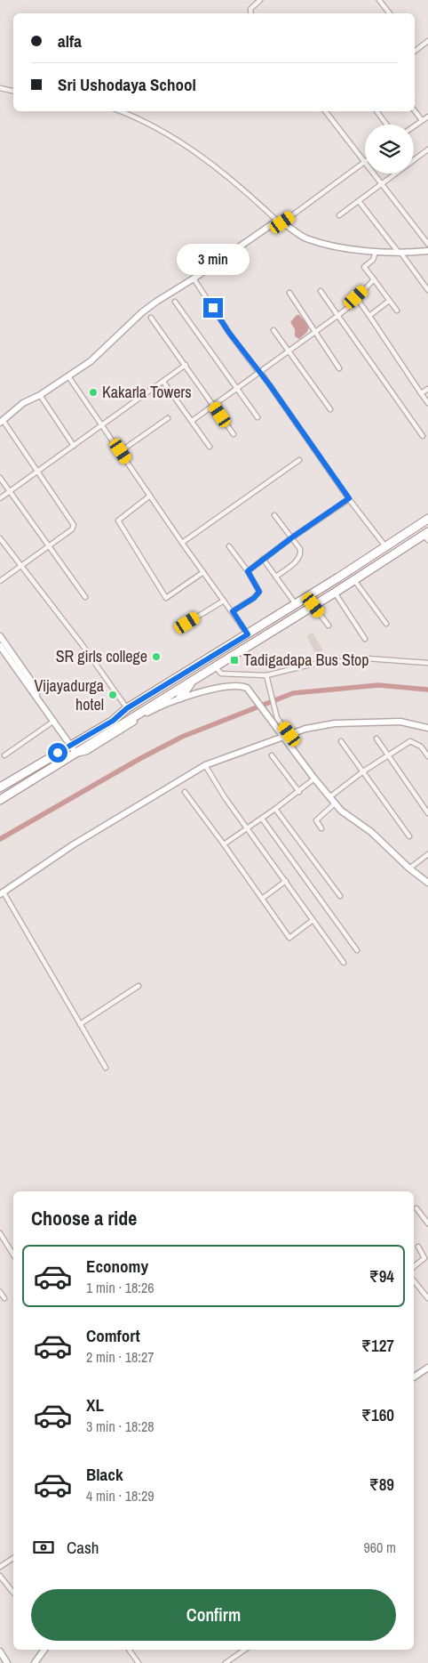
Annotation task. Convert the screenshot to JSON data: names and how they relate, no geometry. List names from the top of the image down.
{
  "places": {
    "other": ["Kakarla Towers", "SR girls college", "Vijayadurga hotel"],
    "transit": ["Tadigadapa Bus Stop"]
  },
  "page": {
    "banner": ["alfa", "Sri Ushodaya School"],
    "bubble": "3 min",
    "heading": "Choose a ride",
    "list": [
      {
        "name": "Economy",
        "note": "1 min · 18:26",
        "value": "₹94"
      },
      {
        "name": "Comfort",
        "note": "2 min · 18:27",
        "value": "₹127"
      },
      {
        "name": "XL",
        "note": "3 min · 18:28",
        "value": "₹160"
      },
      {
        "name": "Black",
        "note": "4 min · 18:29",
        "value": "₹89"
      }
    ],
    "pay": ["Cash", "960 m"],
    "buttons": "Confirm"
  }
}
